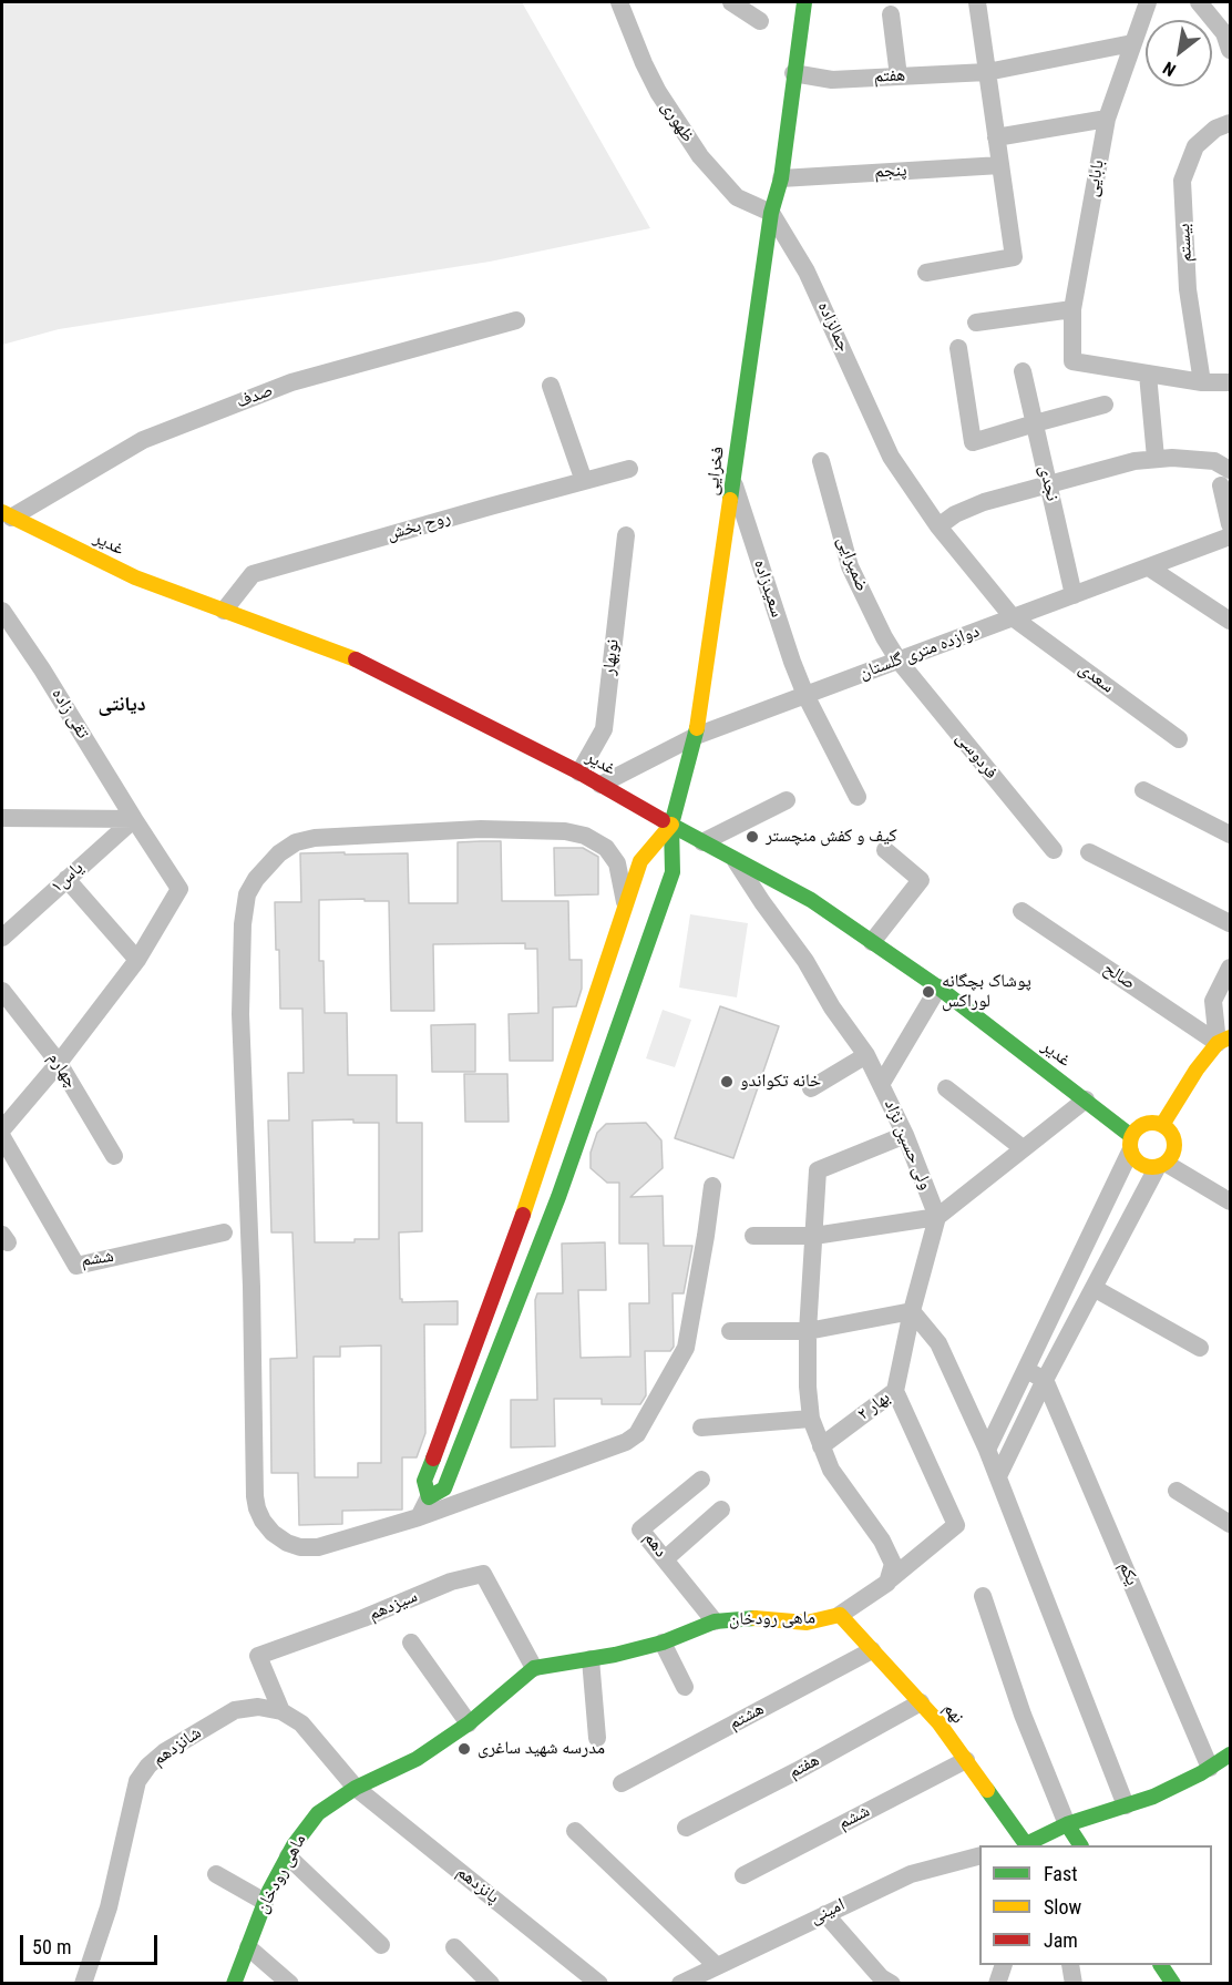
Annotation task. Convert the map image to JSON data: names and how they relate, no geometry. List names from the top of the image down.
{
  "streets": {
    "main road": [
      "فخرایی",
      "غدیر",
      "ماهی رودخان",
      "نهم"
    ],
    "street": [
      "هفتم",
      "ظهوری",
      "پنجم",
      "بابایی",
      "بیستم",
      "جمالزاده",
      "صدف",
      "نجدی",
      "روح بخش",
      "ضمیرایی",
      "سعیدزاده",
      "دوازده متری گلستان",
      "نوبهار",
      "سعدی",
      "تقی زاده",
      "فردوسی",
      "یاس۱",
      "صالح",
      "چهارم",
      "ولی حسین نژاد",
      "ششم",
      "بهار ۲",
      "دهم",
      "یکم",
      "سیزدهم",
      "هشتم",
      "شانزدهم",
      "پانزدهم",
      "امینی"
    ]
  },
  "crossings": [
    ["هفتم", "بابایی"],
    ["هفتم", "نهم"],
    ["ظهوری", "جمالزاده"],
    ["ظهوری", "فخرایی"],
    ["جمالزاده", "فخرایی"],
    ["جمالزاده", "دوازده متری گلستان"],
    ["جمالزاده", "سعدی"],
    ["صدف", "غدیر"],
    ["فخرایی", "سعیدزاده"],
    ["فخرایی", "دوازده متری گلستان"],
    ["نجدی", "دوازده متری گلستان"],
    ["روح بخش", "غدیر"],
    ["غدیر", "دوازده متری گلستان"],
    ["غدیر", "نوبهار"],
    ["غدیر", "ولی حسین نژاد"],
    ["ضمیرایی", "دوازده متری گلستان"],
    ["ضمیرایی", "فردوسی"],
    ["سعیدزاده", "دوازده متری گلستان"],
    ["دوازده متری گلستان", "سعدی"],
    ["دوازده متری گلستان", "فردوسی"],
    ["تقی زاده", "یاس۱"],
    ["ششم", "نهم"],
    ["بهار ۲", "ماهی رودخان"],
    ["دهم", "ماهی رودخان"],
    ["سیزدهم", "ماهی رودخان"],
    ["سیزدهم", "شانزدهم"],
    ["ماهی رودخان", "نهم"],
    ["ماهی رودخان", "پانزدهم"],
    ["نهم", "هشتم"]
  ],
  "districts": ["دیانتی"],
  "places": [
    "کیف و کفش منچستر",
    "پوشاک بچگانه لوراکس",
    "خانه تکواندو",
    "مدرسه شهید ساغری"
  ],
  "legend": ["Fast", "Slow", "Jam"],
  "scale_bar": "50 m",
  "north": "bottom left"
}
